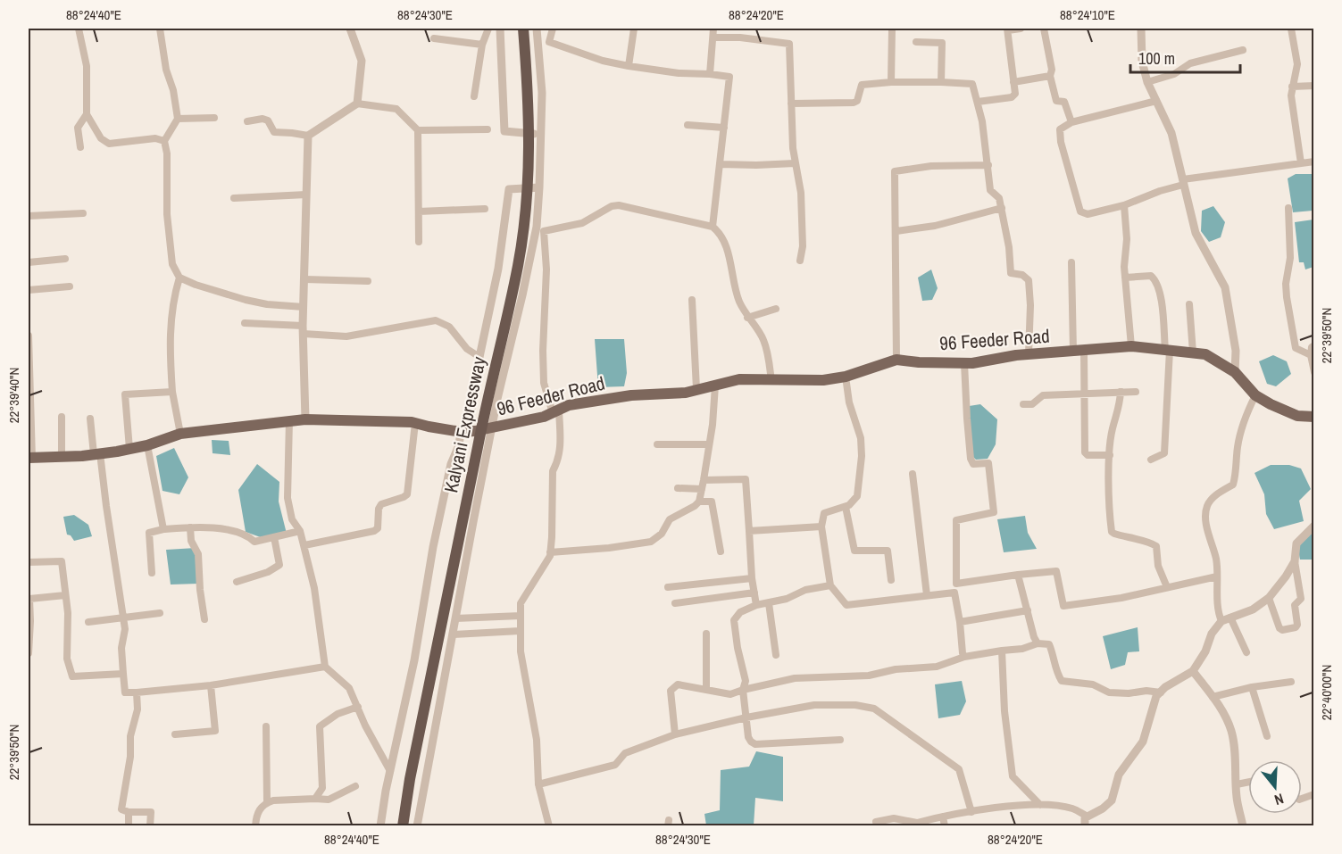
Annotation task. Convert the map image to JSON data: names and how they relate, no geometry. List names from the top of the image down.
{
  "streets": {
    "highway": ["Kalyani Expressway"],
    "main road": ["96 Feeder Road"]
  },
  "scale_bar": "100 m",
  "north": "bottom",
  "coordinates": [
    "88°24'40\"E",
    "88°24'30\"E",
    "88°24'20\"E",
    "88°24'10\"E",
    "22°39'50\"N",
    "22°39'40\"N",
    "22°40'00\"N"
  ]
}
